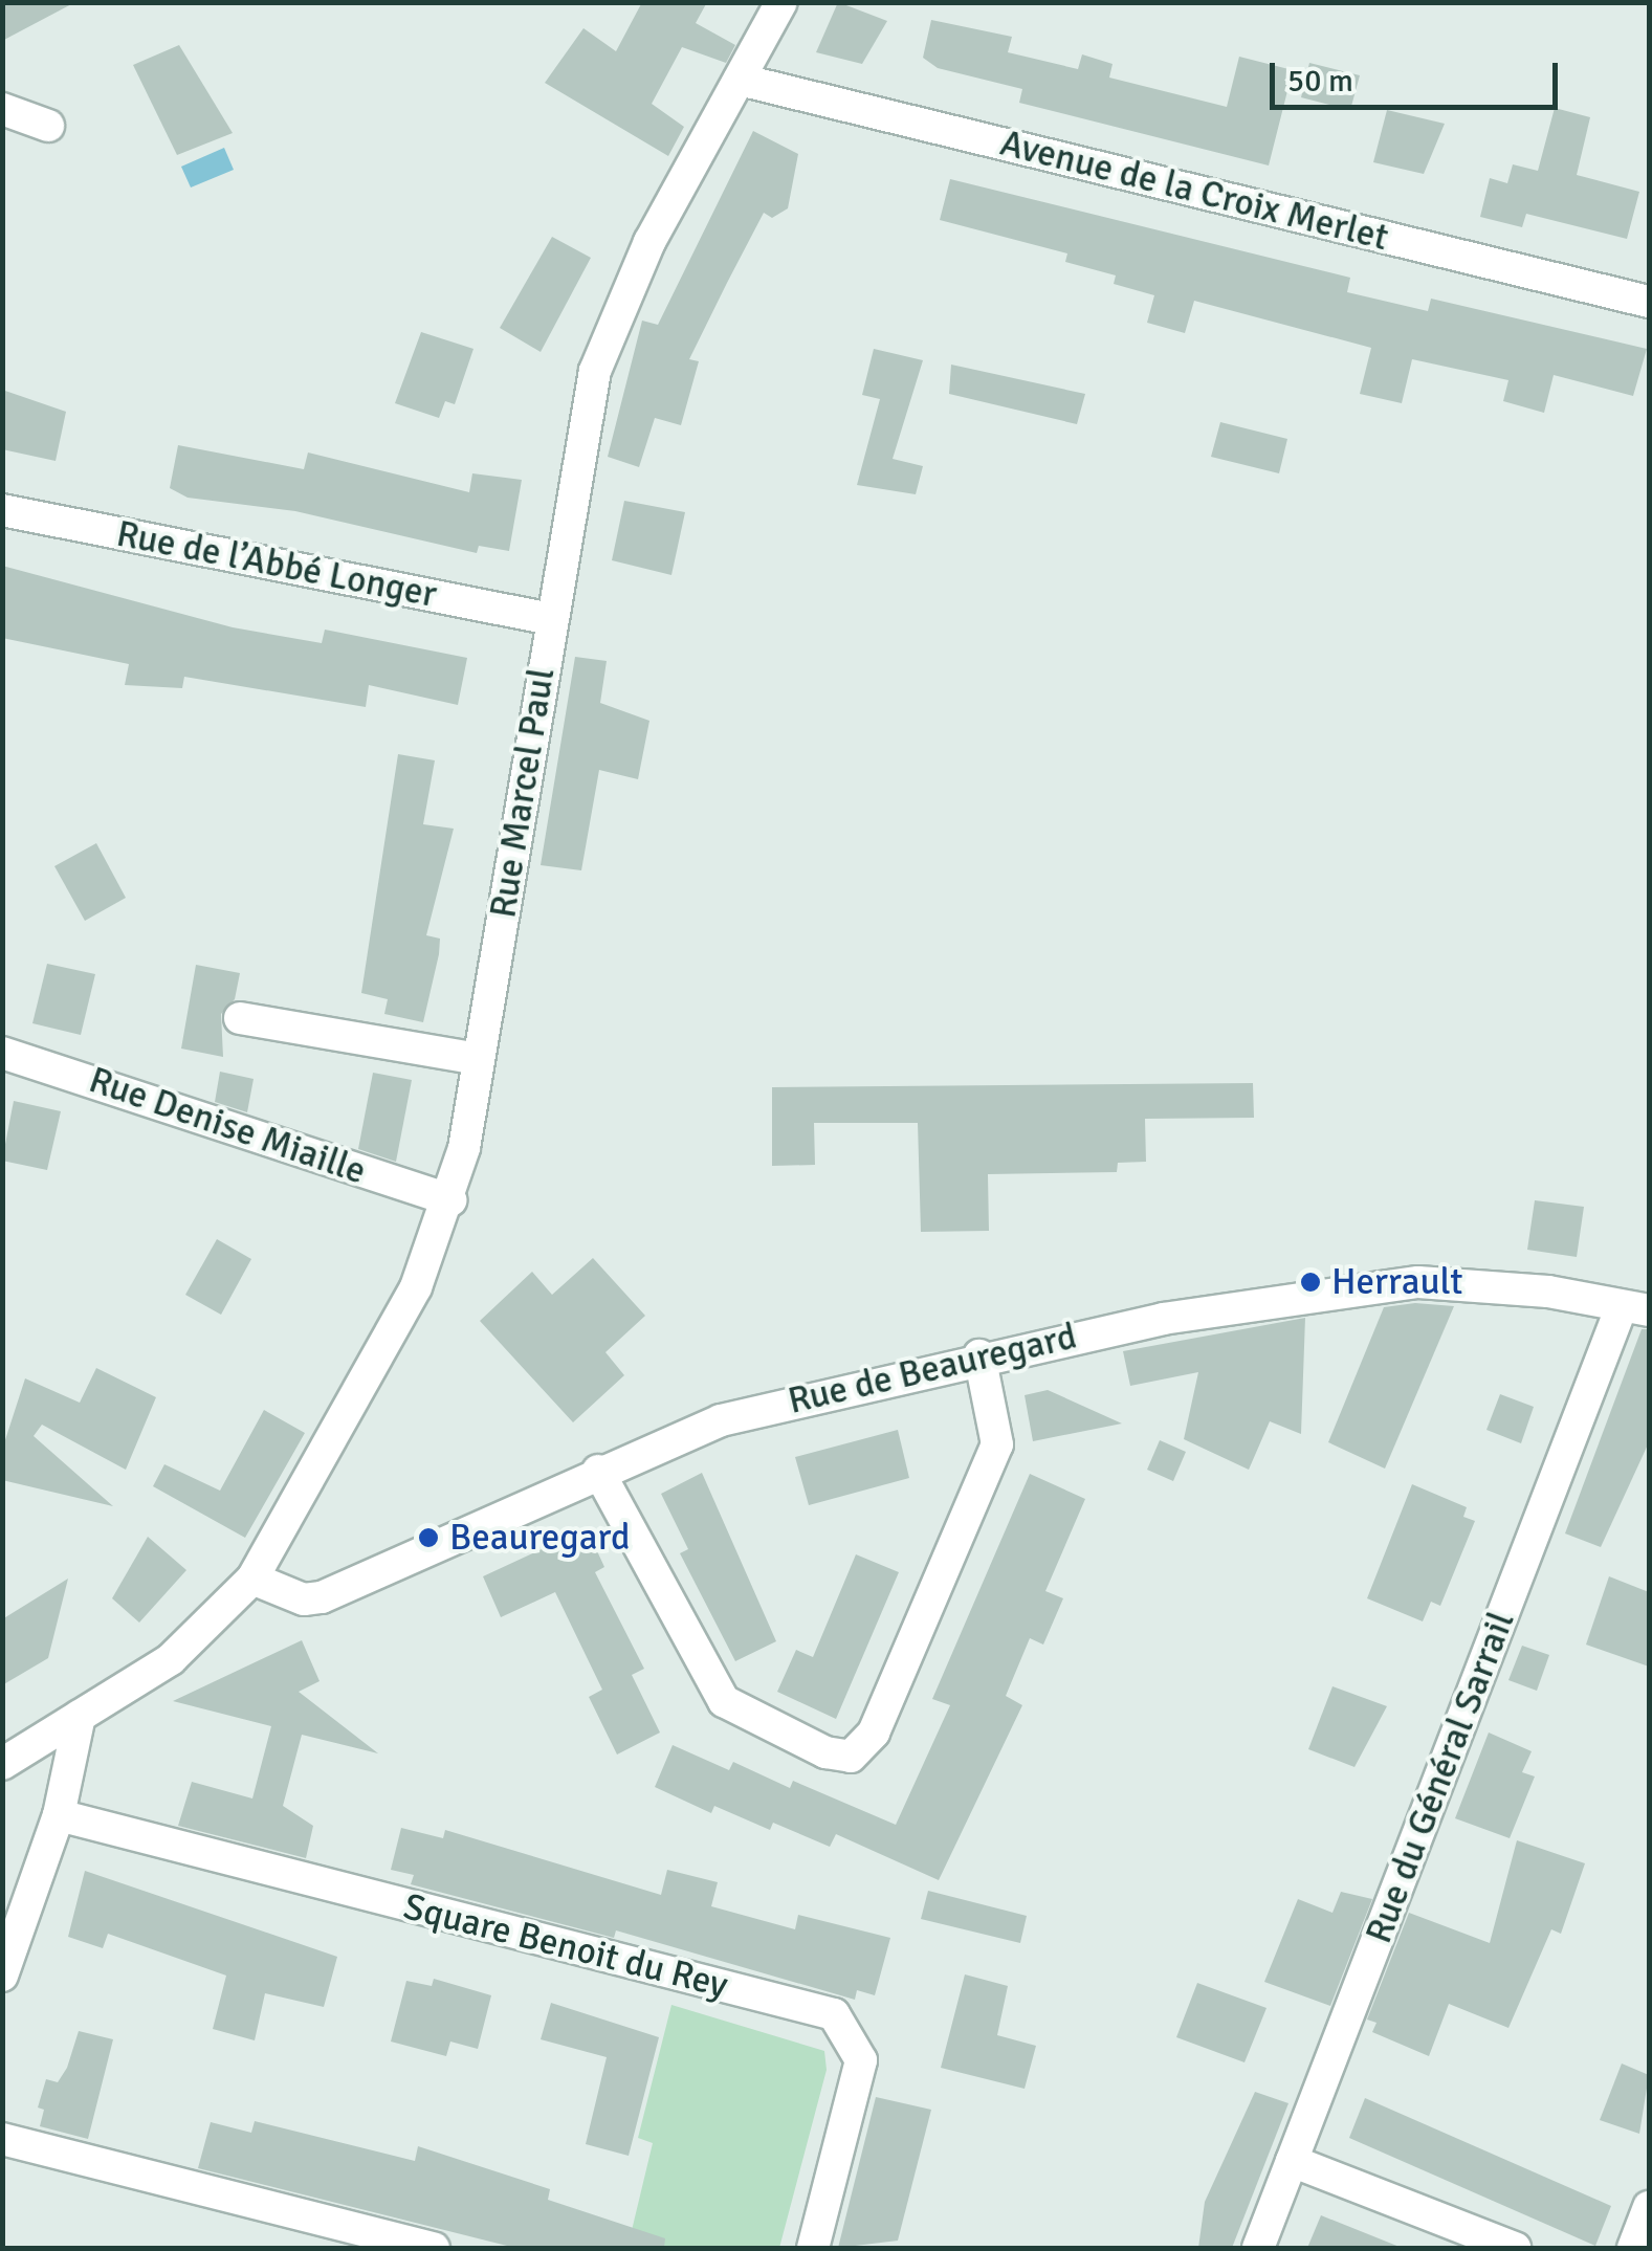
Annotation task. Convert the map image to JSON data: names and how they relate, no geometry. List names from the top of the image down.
{
  "streets": {
    "street": [
      "Avenue de la Croix Merlet",
      "Rue de l’Abbé Longer",
      "Rue Marcel Paul",
      "Rue Denise Miaille",
      "Rue de Beauregard",
      "Rue du Général Sarrail",
      "Square Benoit du Rey"
    ]
  },
  "crossings": [
    ["Avenue de la Croix Merlet", "Rue Marcel Paul"],
    ["Rue de l’Abbé Longer", "Rue Marcel Paul"],
    ["Rue Marcel Paul", "Rue Denise Miaille"],
    ["Rue Marcel Paul", "Rue de Beauregard"],
    ["Rue de Beauregard", "Rue du Général Sarrail"]
  ],
  "places": ["Herrault", "Beauregard"],
  "scale_bar": "50 m"
}
